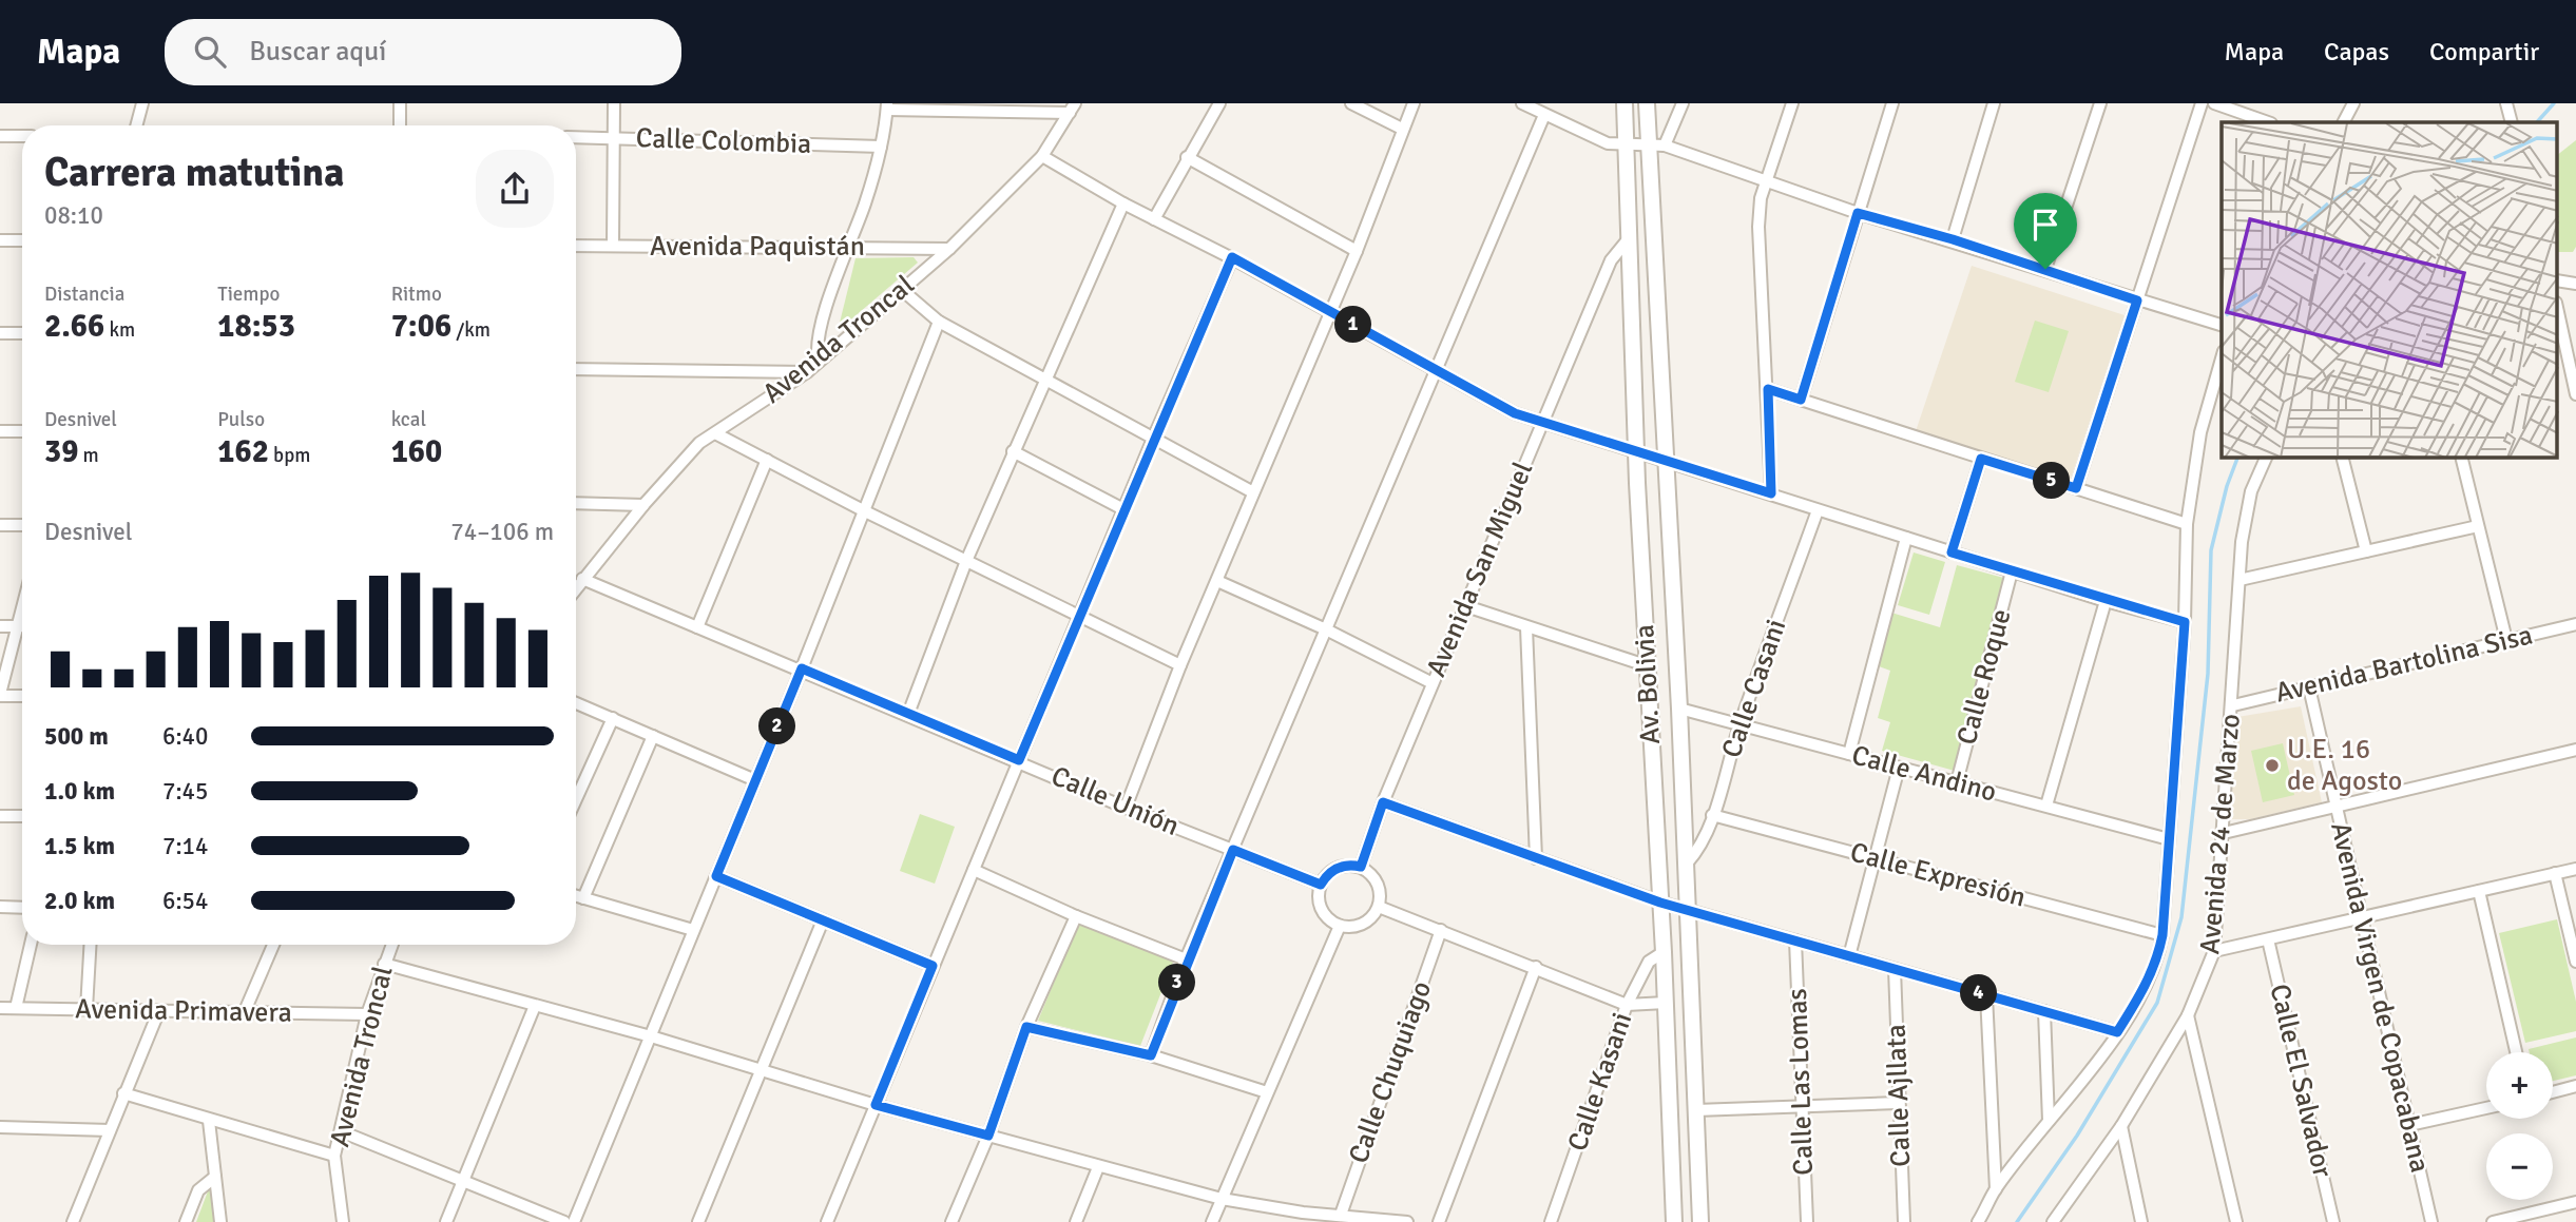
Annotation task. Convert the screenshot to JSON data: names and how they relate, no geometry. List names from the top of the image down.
{
  "streets": {
    "street": [
      "Calle Colombia",
      "Avenida Paquistán",
      "Avenida Troncal",
      "Avenida San Miguel",
      "Avenida Bartolina Sisa",
      "Calle Roque",
      "Av. Bolivia",
      "Calle Casani",
      "Calle Andino",
      "Calle Unión",
      "Avenida 24 de Marzo",
      "Calle Expresión",
      "Avenida Virgen de Copacabana",
      "Avenida Primavera",
      "Calle Chuquiago",
      "Calle El Salvador",
      "Calle Kasani",
      "Calle Las Lomas",
      "Calle Ajllata"
    ]
  },
  "crossings": [
    ["Avenida Paquistán", "Avenida Troncal"],
    ["Avenida Troncal", "Calle Unión"],
    ["Avenida Troncal", "Avenida Primavera"],
    ["Avenida San Miguel", "Av. Bolivia"],
    ["Avenida San Miguel", "Calle Unión"],
    ["Avenida Bartolina Sisa", "Avenida 24 de Marzo"],
    ["Avenida Bartolina Sisa", "Avenida Virgen de Copacabana"],
    ["Calle Roque", "Calle Andino"],
    ["Av. Bolivia", "Calle Casani"],
    ["Av. Bolivia", "Calle Andino"],
    ["Av. Bolivia", "Calle Kasani"],
    ["Calle Casani", "Calle Andino"],
    ["Calle Casani", "Calle Expresión"]
  ],
  "places": ["U.E. 16 de Agosto"],
  "page": {
    "header": "Mapa",
    "search": "Buscar aquí",
    "nav": ["Mapa", "Capas", "Compartir"],
    "heading": ["Carrera matutina", "08:10"],
    "stats": [
      ["Distancia", "2.66 km"],
      ["Tiempo", "18:53"],
      ["Ritmo", "7:06 /km"],
      ["Desnivel", "39 m"],
      ["Pulso", "162 bpm"],
      ["kcal", "160"]
    ],
    "pins": [
      "1",
      "5",
      "2",
      "3",
      "4"
    ],
    "chart": ["Desnivel", "74–106 m"],
    "list": [
      {
        "name": "500 m",
        "note": "6:40"
      },
      {
        "name": "1.0 km",
        "note": "7:45"
      },
      {
        "name": "1.5 km",
        "note": "7:14"
      },
      {
        "name": "2.0 km",
        "note": "6:54"
      }
    ],
    "map_buttons": ["+", "−"]
  }
}
